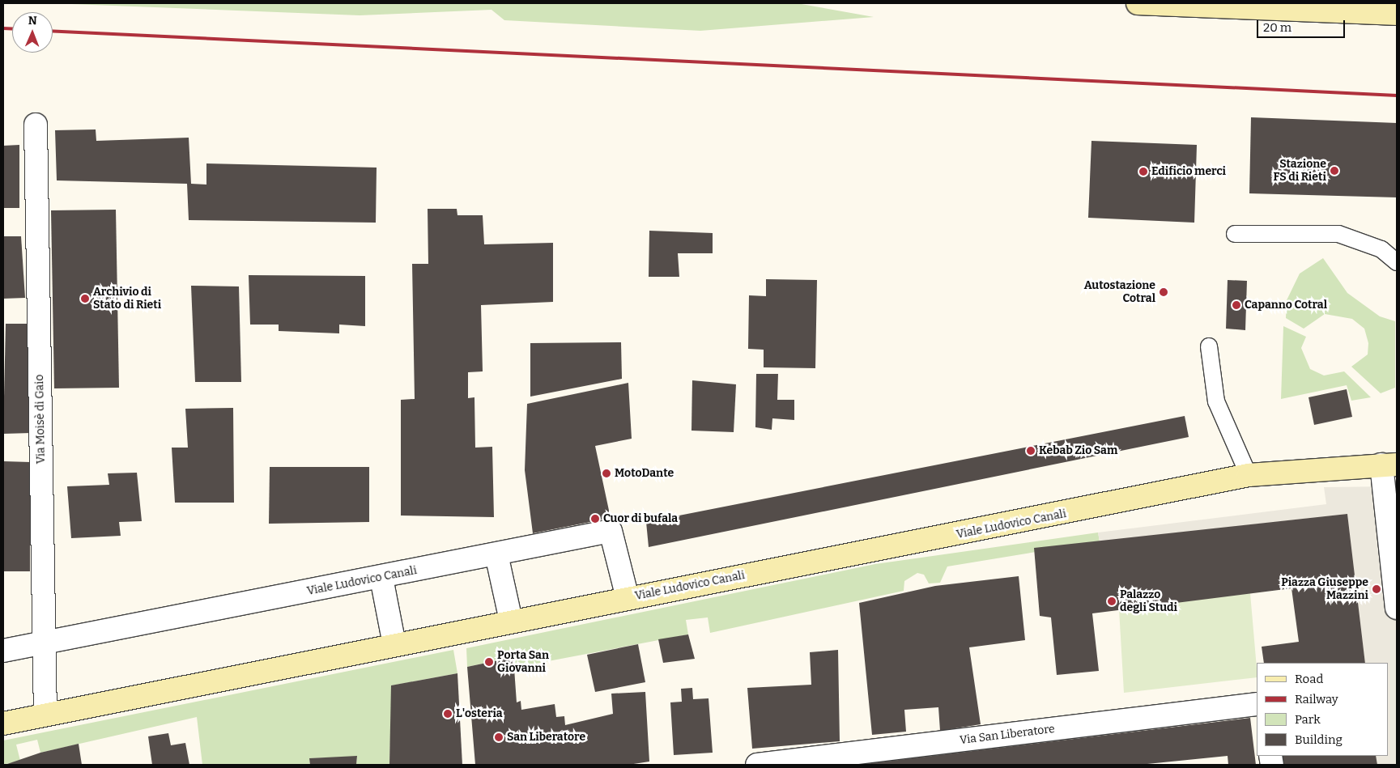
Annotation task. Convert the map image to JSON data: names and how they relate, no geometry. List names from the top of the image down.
{
  "streets": {
    "street": ["Via Moisè di Gaio", "Viale Ludovico Canali", "Via San Liberatore"]
  },
  "crossings": [
    ["Via Moisè di Gaio", "Viale Ludovico Canali"]
  ],
  "places": [
    "Stazione FS di Rieti",
    "Edificio merci",
    "Autostazione Cotral",
    "Archivio di Stato di Rieti",
    "Capanno Cotral",
    "Kebab Zio Sam",
    "MotoDante",
    "Cuor di bufala",
    "Piazza Giuseppe Mazzini",
    "Palazzo degli Studi",
    "Porta San Giovanni",
    "L'osteria",
    "San Liberatore"
  ],
  "legend": [
    "Road",
    "Railway",
    "Park",
    "Building"
  ],
  "scale_bar": "20 m",
  "north": "top"
}
